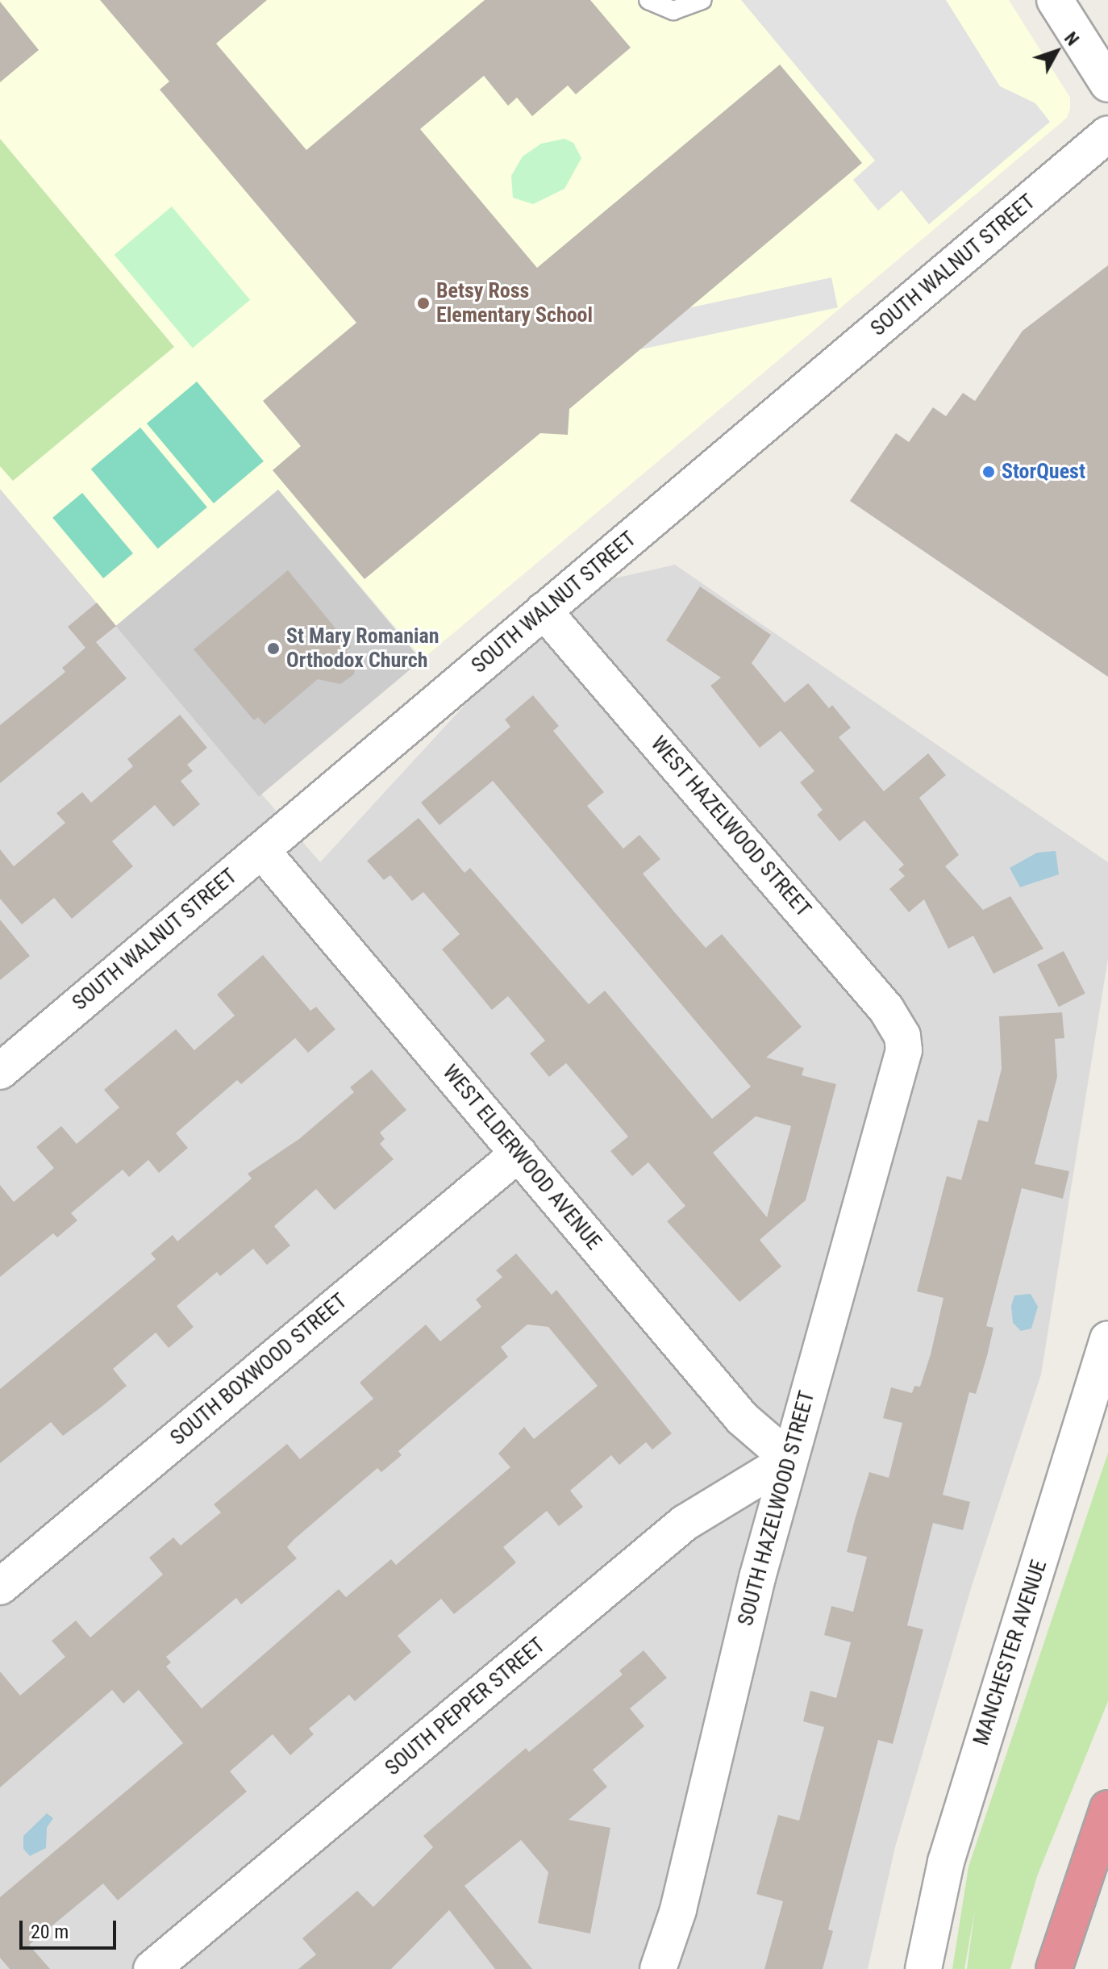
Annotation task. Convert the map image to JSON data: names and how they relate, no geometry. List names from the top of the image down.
{
  "streets": {
    "street": [
      "SOUTH WALNUT STREET",
      "WEST HAZELWOOD STREET",
      "WEST ELDERWOOD AVENUE",
      "SOUTH BOXWOOD STREET",
      "SOUTH HAZELWOOD STREET",
      "MANCHESTER AVENUE",
      "SOUTH PEPPER STREET"
    ]
  },
  "crossings": [
    ["SOUTH WALNUT STREET", "WEST HAZELWOOD STREET"],
    ["SOUTH WALNUT STREET", "WEST ELDERWOOD AVENUE"],
    ["WEST HAZELWOOD STREET", "SOUTH HAZELWOOD STREET"],
    ["WEST ELDERWOOD AVENUE", "SOUTH BOXWOOD STREET"],
    ["WEST ELDERWOOD AVENUE", "SOUTH HAZELWOOD STREET"],
    ["WEST ELDERWOOD AVENUE", "SOUTH PEPPER STREET"],
    ["SOUTH HAZELWOOD STREET", "SOUTH PEPPER STREET"]
  ],
  "places": ["Betsy Ross Elementary School", "StorQuest", "St Mary Romanian Orthodox Church"],
  "scale_bar": "20 m",
  "north": "top right"
}
